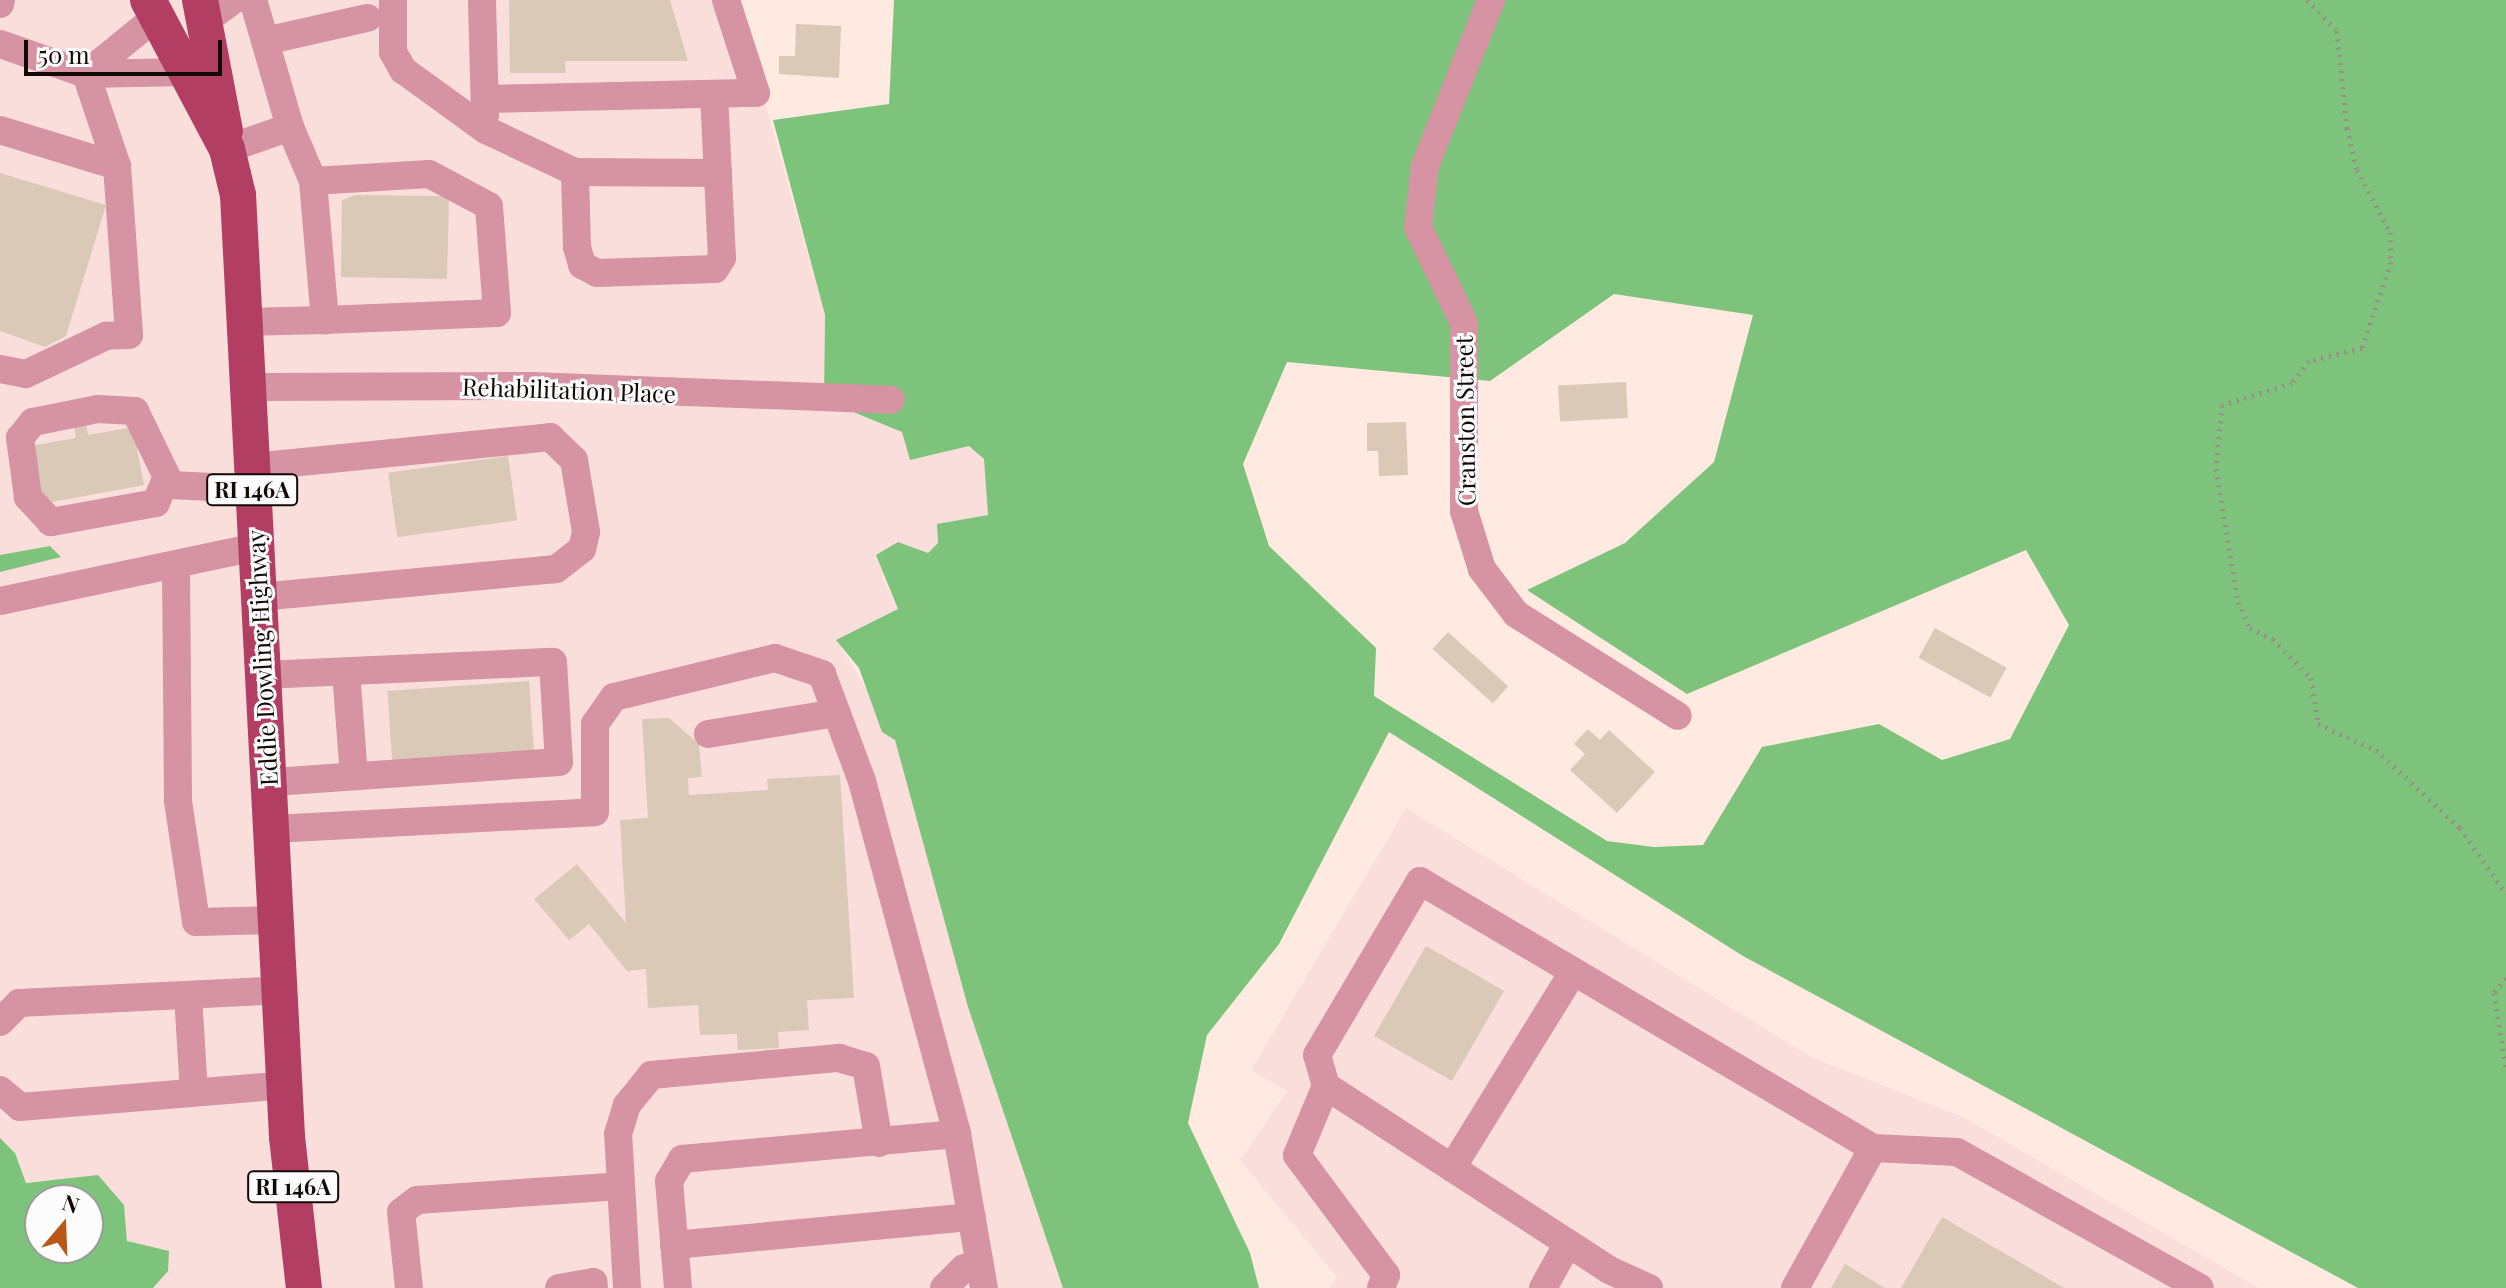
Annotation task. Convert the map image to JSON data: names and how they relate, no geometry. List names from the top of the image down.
{
  "streets": {
    "main road": ["RI 146A", "Eddie Dowling Highway"],
    "street": ["Rehabilitation Place", "Cranston Street"]
  },
  "crossings": [
    ["Rehabilitation Place", "Eddie Dowling Highway"]
  ],
  "scale_bar": "50 m",
  "north": "top"
}
